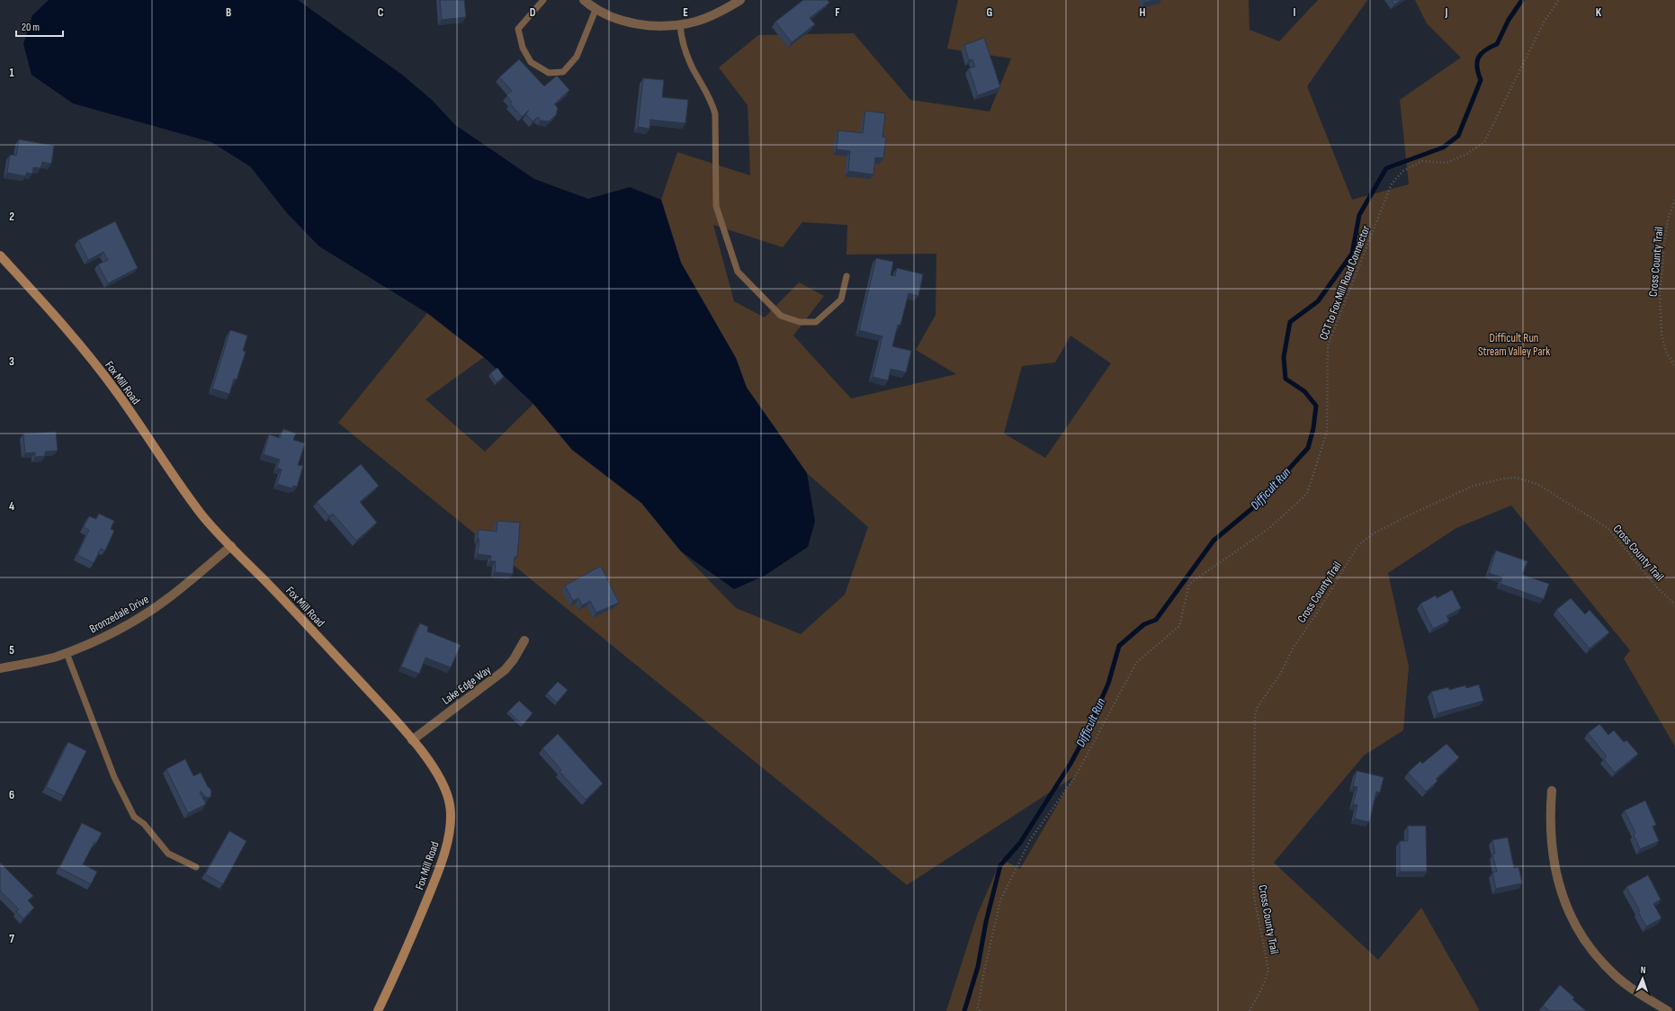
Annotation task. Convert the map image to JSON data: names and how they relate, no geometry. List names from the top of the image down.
{
  "streets": {
    "main road": ["Fox Mill Road"],
    "street": ["Bronzedale Drive", "Lake Edge Way"],
    "path": ["Cross County Trail", "CCT to Fox Mill Road Connector"]
  },
  "crossings": [
    ["Fox Mill Road", "Bronzedale Drive"],
    ["Fox Mill Road", "Lake Edge Way"]
  ],
  "water": ["Difficult Run"],
  "parks": ["Difficult Run Stream Valley Park"],
  "scale_bar": "20 m",
  "north": "top",
  "grid": {
    "columns": [
      "B",
      "C",
      "D",
      "E",
      "F",
      "G",
      "H",
      "I",
      "J",
      "K"
    ],
    "rows": [
      "1",
      "2",
      "3",
      "4",
      "5",
      "6",
      "7"
    ]
  }
}
